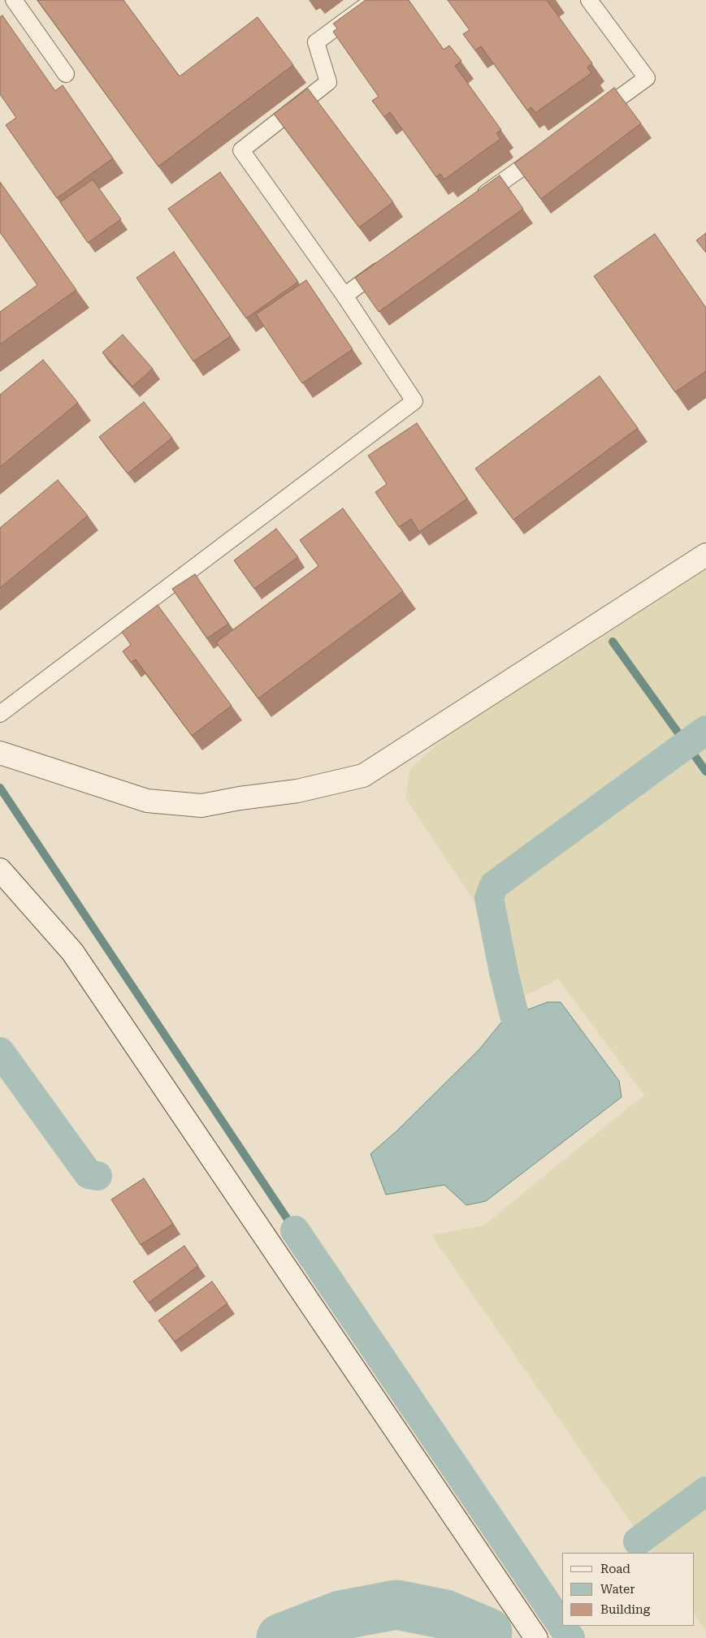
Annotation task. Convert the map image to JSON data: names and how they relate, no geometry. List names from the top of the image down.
{
  "legend": ["Road", "Water", "Building"]
}
